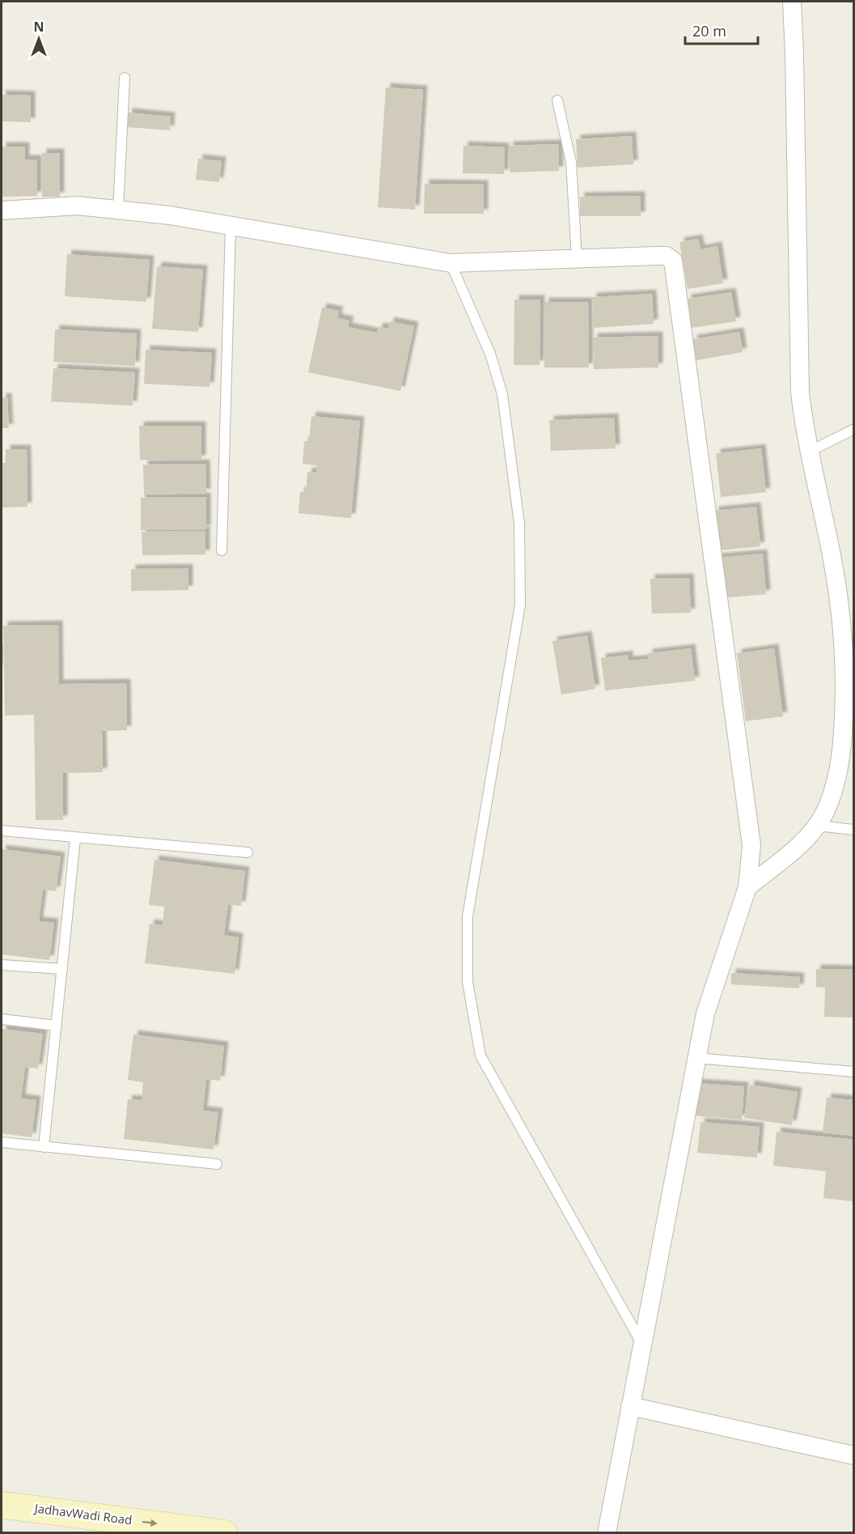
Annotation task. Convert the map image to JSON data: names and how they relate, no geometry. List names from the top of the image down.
{
  "streets": {
    "street": ["JadhavWadi Road"]
  },
  "one_way": ["JadhavWadi Road"],
  "scale_bar": "20 m",
  "north": "top"
}
